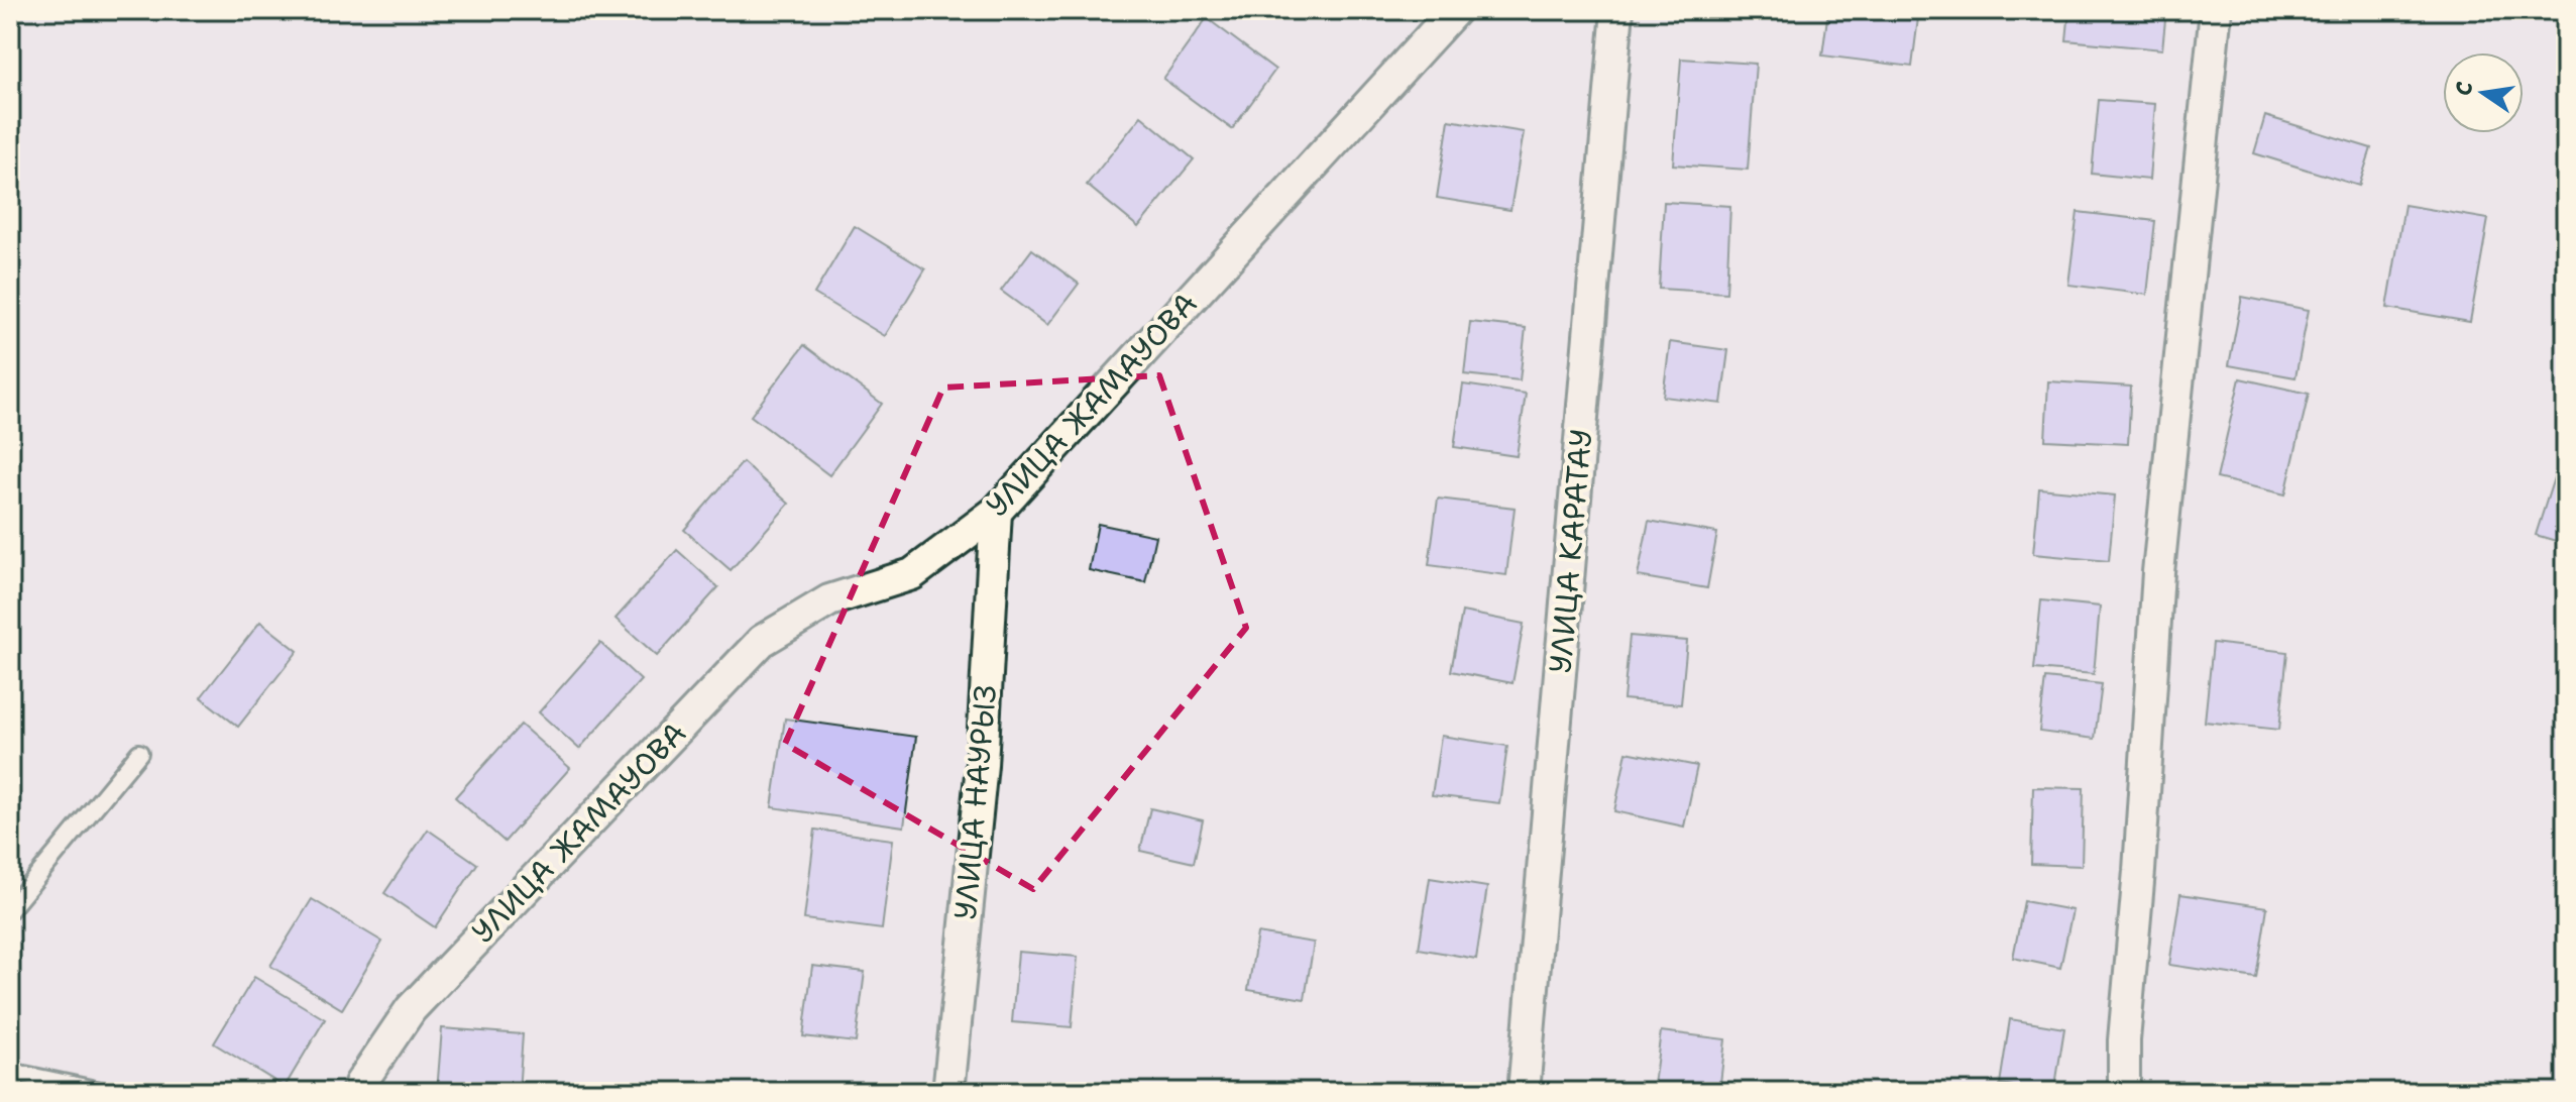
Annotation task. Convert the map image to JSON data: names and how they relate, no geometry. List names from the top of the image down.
{
  "streets": {
    "street": ["УЛИЦА ЖАМАУОВА", "УЛИЦА КАРАТАУ", "УЛИЦА НАУРЫЗ"]
  },
  "crossings": [
    ["УЛИЦА ЖАМАУОВА", "УЛИЦА НАУРЫЗ"]
  ],
  "north": "left"
}
